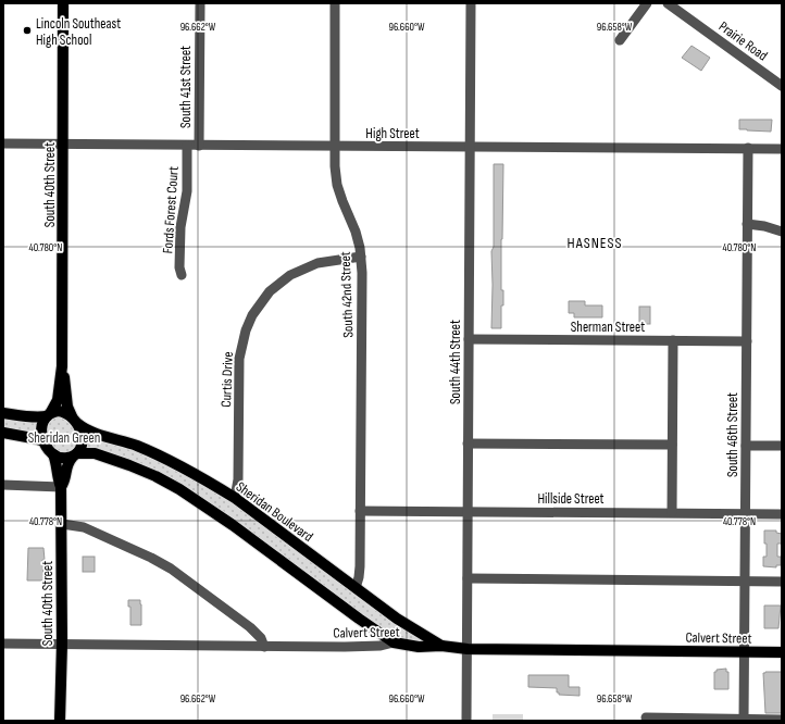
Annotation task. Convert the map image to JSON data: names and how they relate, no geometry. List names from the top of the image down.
{
  "streets": {
    "main road": ["South 40th Street", "Sheridan Boulevard", "Calvert Street"],
    "street": [
      "Prairie Road",
      "South 41st Street",
      "High Street",
      "Fords Forest Court",
      "South 42nd Street",
      "Sherman Street",
      "South 44th Street",
      "Curtis Drive",
      "South 46th Street",
      "Hillside Street"
    ]
  },
  "crossings": [
    ["South 41st Street", "High Street"],
    ["High Street", "South 40th Street"],
    ["High Street", "Fords Forest Court"],
    ["High Street", "South 42nd Street"],
    ["High Street", "South 44th Street"],
    ["High Street", "South 46th Street"],
    ["South 40th Street", "Sheridan Boulevard"],
    ["South 40th Street", "Calvert Street"],
    ["South 42nd Street", "Curtis Drive"],
    ["South 42nd Street", "Hillside Street"],
    ["South 42nd Street", "Sheridan Boulevard"],
    ["Sherman Street", "South 44th Street"],
    ["Sherman Street", "South 46th Street"],
    ["South 44th Street", "Hillside Street"],
    ["South 44th Street", "Calvert Street"],
    ["Curtis Drive", "Sheridan Boulevard"],
    ["South 46th Street", "Hillside Street"],
    ["South 46th Street", "Calvert Street"],
    ["Sheridan Boulevard", "Calvert Street"]
  ],
  "districts": ["HASNESS"],
  "parks": ["Sheridan Green"],
  "places": ["Lincoln Southeast High School"],
  "coordinates": [
    "96.662°W",
    "96.660°W",
    "96.658°W",
    "40.780°N",
    "40.778°N"
  ]
}
